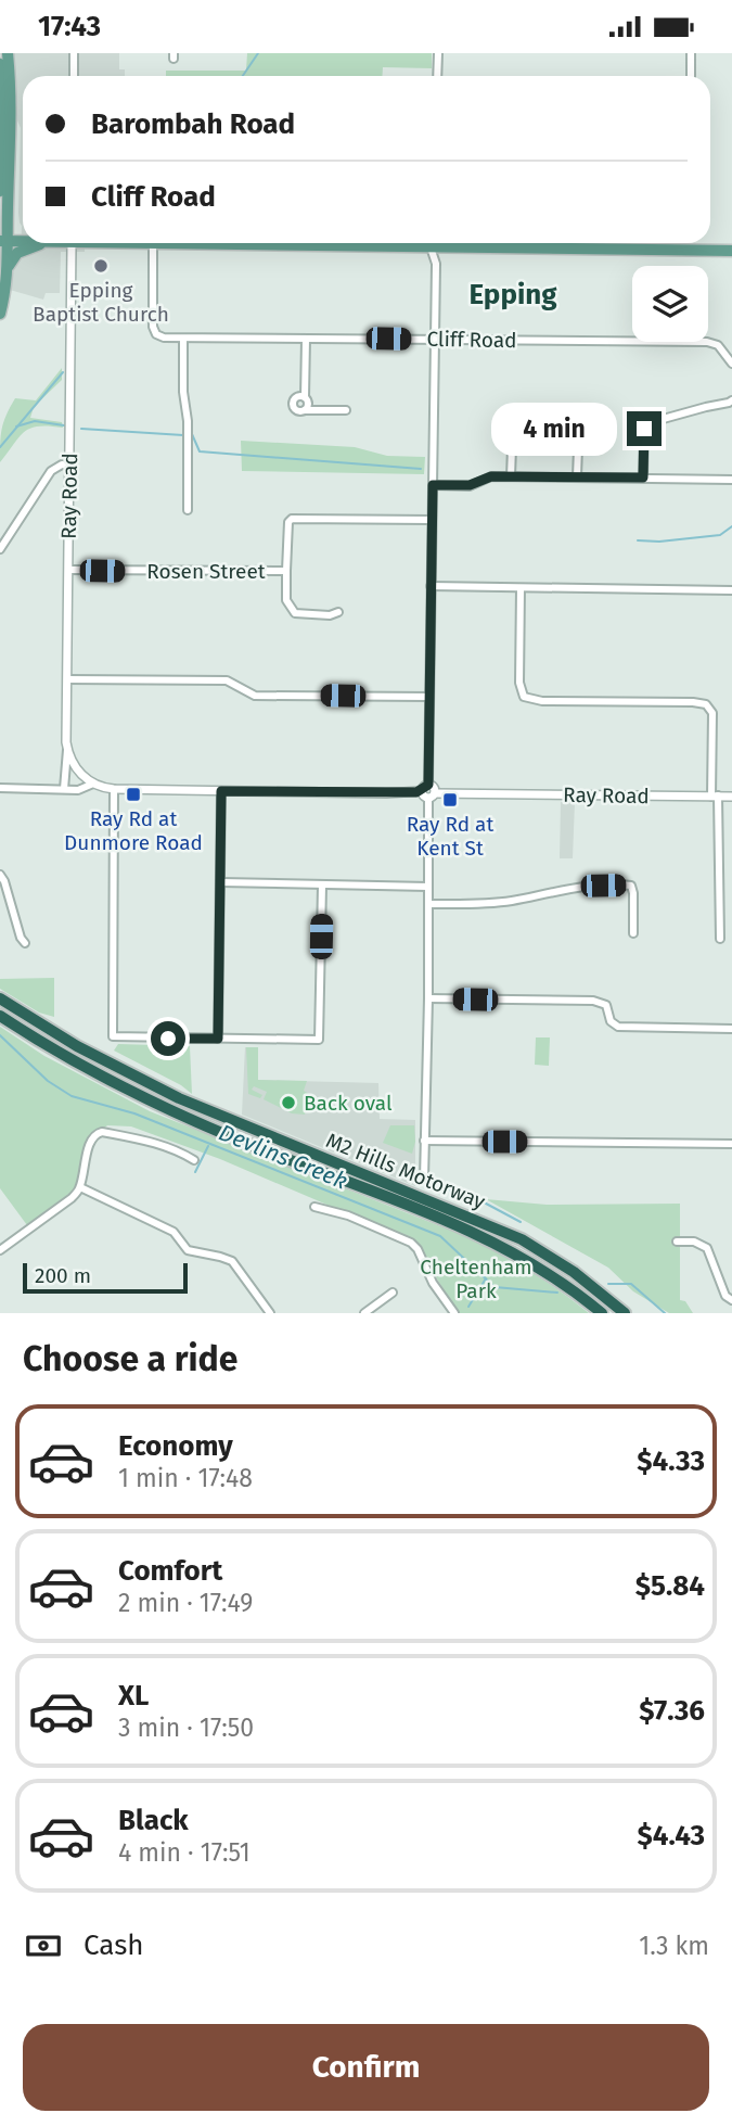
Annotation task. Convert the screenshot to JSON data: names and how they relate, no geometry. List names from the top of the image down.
{
  "streets": {
    "highway": ["M2 Hills Motorway"],
    "street": ["Cliff Road", "Ray Road", "Rosen Street"]
  },
  "crossings": [
    ["Ray Road", "Rosen Street"]
  ],
  "districts": ["Epping"],
  "water": ["Devlins Creek"],
  "parks": ["Cheltenham Park"],
  "places": {
    "other": ["Epping Baptist Church", "Back oval"],
    "transit": ["Ray Rd at Dunmore Road", "Ray Rd at Kent St"]
  },
  "scale_bar": "200 m",
  "page": {
    "status": "17:43",
    "banner": ["Barombah Road", "Cliff Road"],
    "bubble": "4 min",
    "scale": "200 m",
    "heading": "Choose a ride",
    "list": [
      {
        "name": "Economy",
        "note": "1 min · 17:48",
        "value": "$4.33"
      },
      {
        "name": "Comfort",
        "note": "2 min · 17:49",
        "value": "$5.84"
      },
      {
        "name": "XL",
        "note": "3 min · 17:50",
        "value": "$7.36"
      },
      {
        "name": "Black",
        "note": "4 min · 17:51",
        "value": "$4.43"
      }
    ],
    "pay": ["Cash", "1.3 km"],
    "buttons": "Confirm"
  }
}
